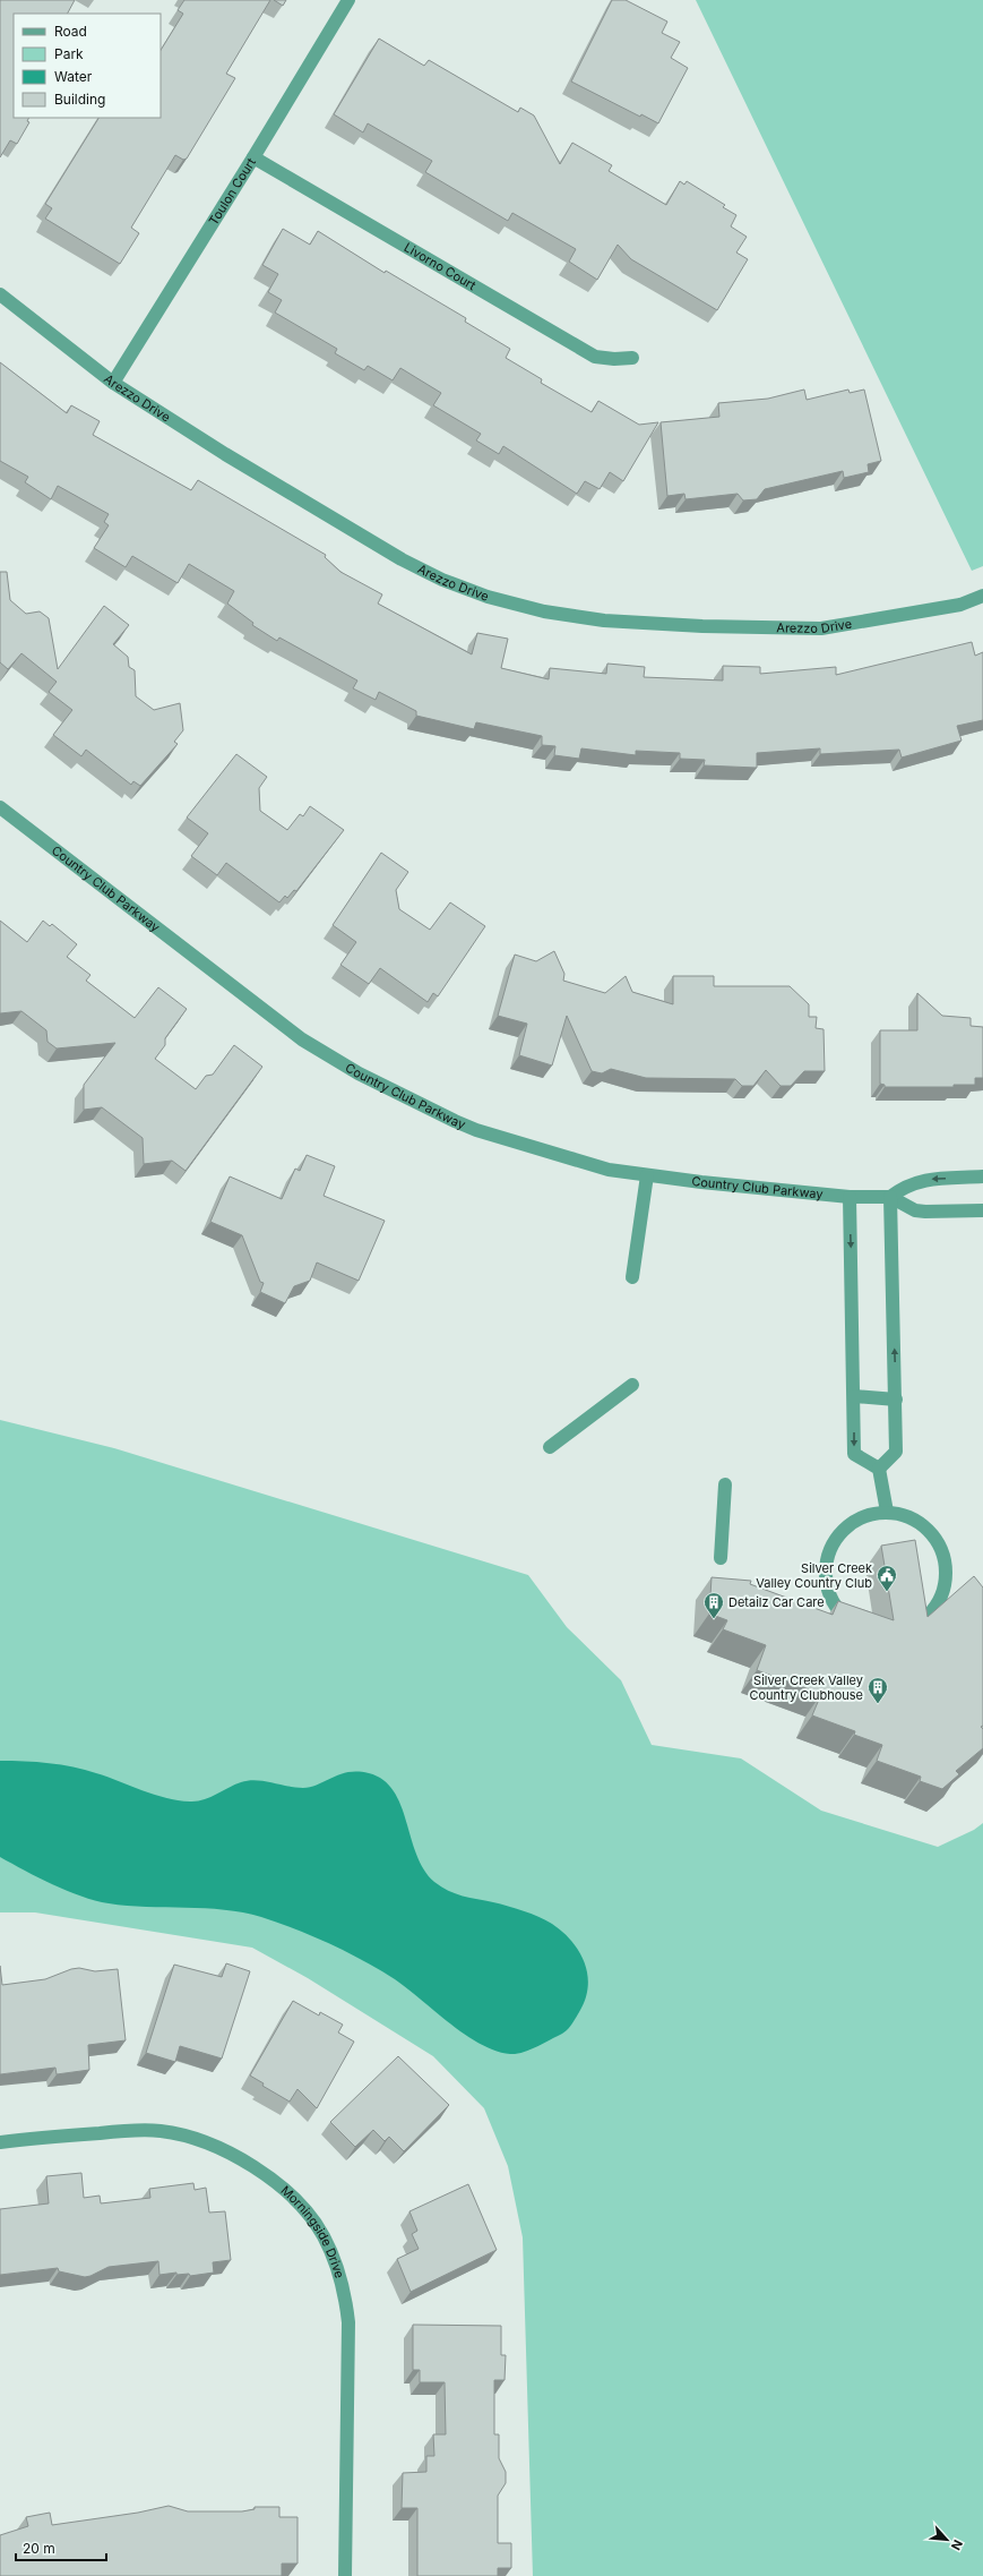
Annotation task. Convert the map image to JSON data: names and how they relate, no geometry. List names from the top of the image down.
{
  "streets": {
    "street": [
      "Toulon Court",
      "Livorno Court",
      "Arezzo Drive",
      "Country Club Parkway",
      "Morningside Drive"
    ]
  },
  "crossings": [
    ["Toulon Court", "Livorno Court"],
    ["Toulon Court", "Arezzo Drive"]
  ],
  "places": {
    "public building": ["Silver Creek Valley Country Club"],
    "building": ["Detailz Car Care", "Silver Creek Valley Country Clubhouse"]
  },
  "legend": [
    "Road",
    "Park",
    "Water",
    "Building"
  ],
  "scale_bar": "20 m",
  "north": "bottom right"
}
